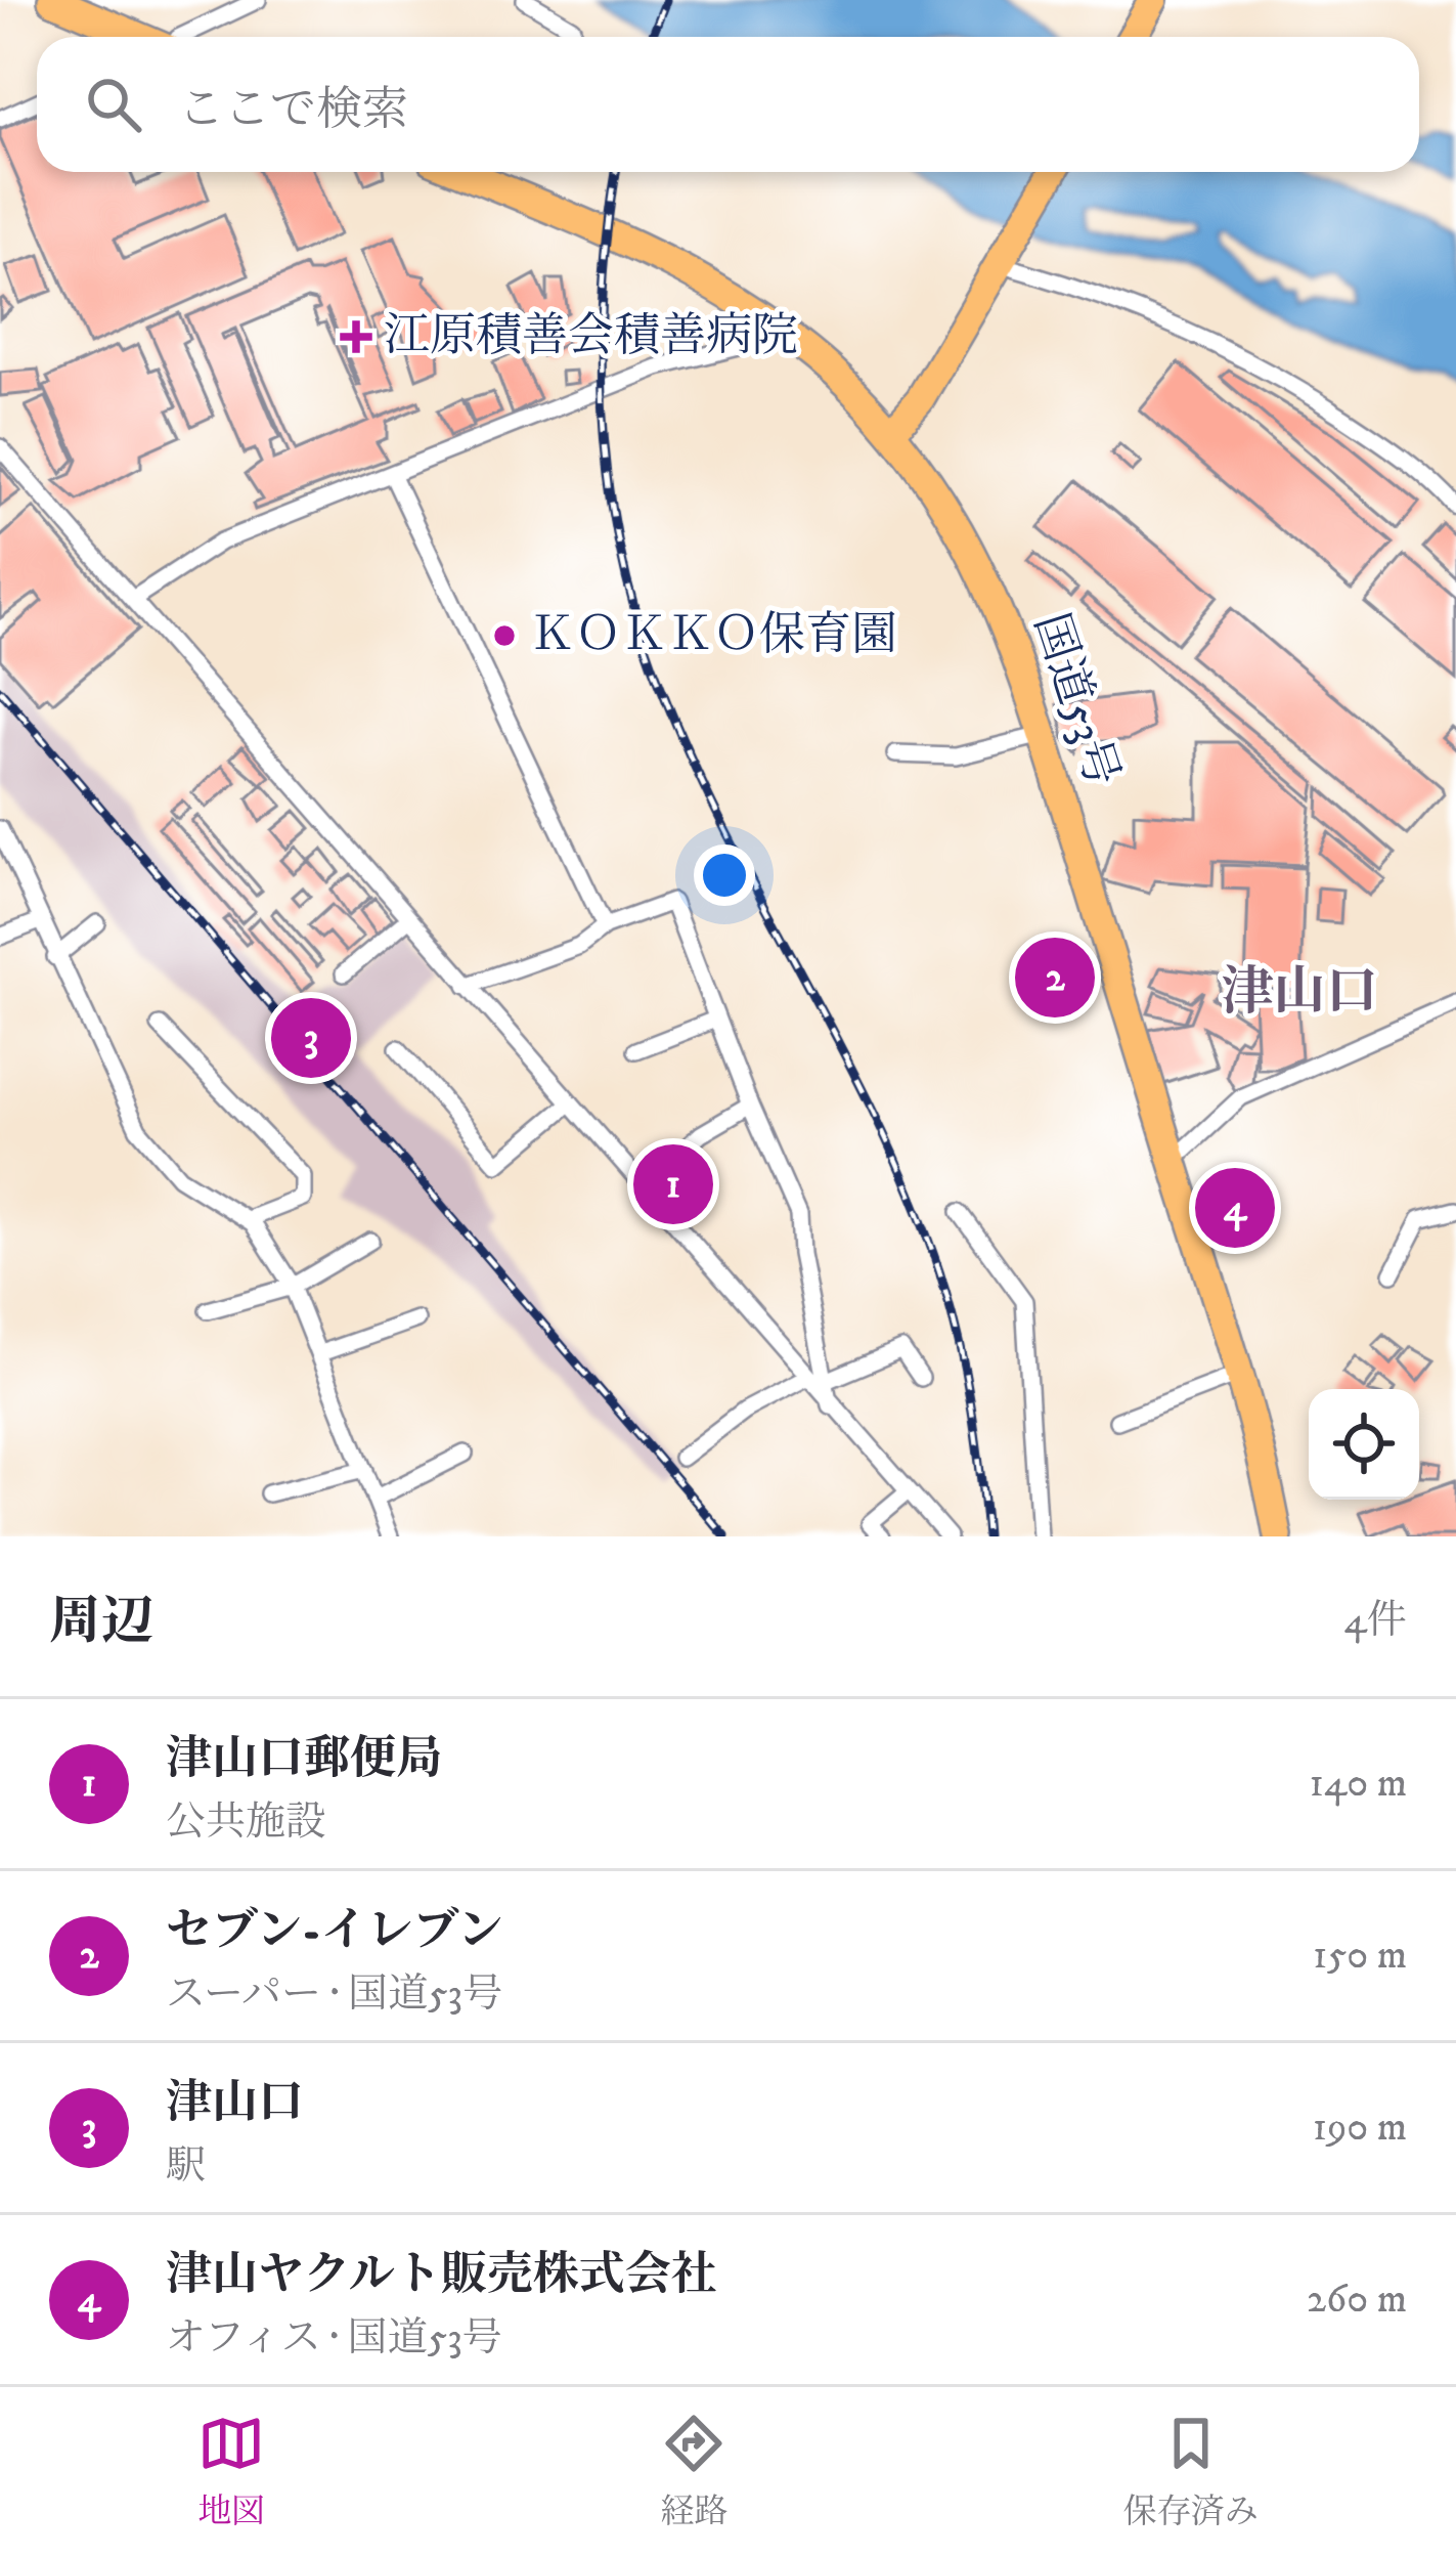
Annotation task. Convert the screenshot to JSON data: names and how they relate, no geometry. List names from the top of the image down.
{
  "streets": {
    "highway": ["国道53号"]
  },
  "districts": ["津山口"],
  "places": {
    "health": ["江原積善会積善病院"],
    "other": ["ＫＯＫＫＯ保育園"]
  },
  "page": {
    "search": "ここで検索",
    "pins": [
      "2",
      "3",
      "1",
      "4"
    ],
    "heading": ["周辺", "4件"],
    "list": [
      {
        "mark": "1",
        "name": "津山口郵便局",
        "note": "公共施設",
        "value": "140 m"
      },
      {
        "mark": "2",
        "name": "セブン-イレブン",
        "note": "スーパー · 国道53号",
        "value": "150 m"
      },
      {
        "mark": "3",
        "name": "津山口",
        "note": "駅",
        "value": "190 m"
      },
      {
        "mark": "4",
        "name": "津山ヤクルト販売株式会社",
        "note": "オフィス · 国道53号",
        "value": "260 m"
      }
    ],
    "nav": ["地図", "経路", "保存済み"]
  }
}
